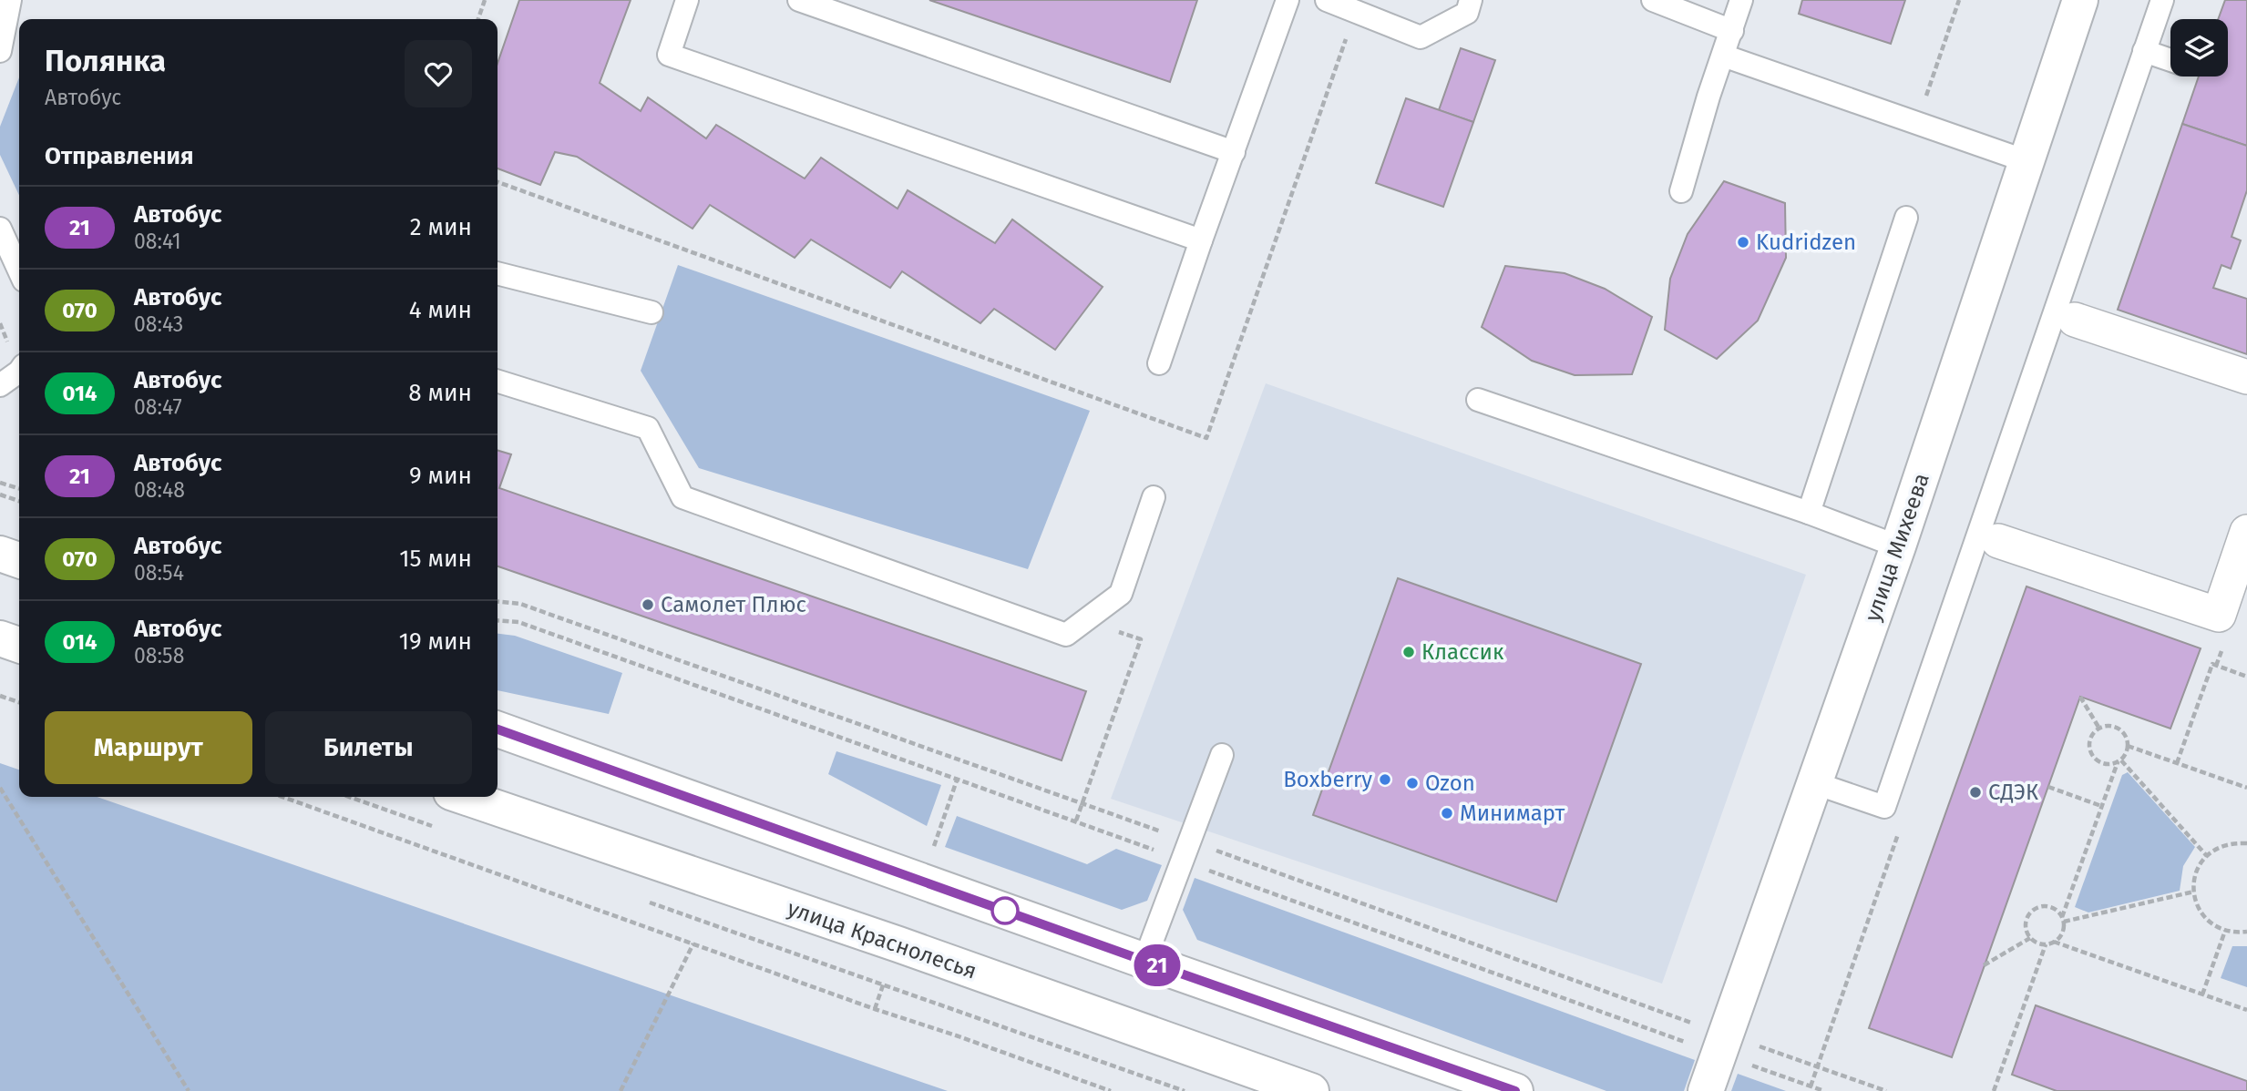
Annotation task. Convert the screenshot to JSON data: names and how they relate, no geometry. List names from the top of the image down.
{
  "streets": {
    "street": ["улица Михеева", "улица Краснолесья"]
  },
  "places": [
    "Kudridzen",
    "Самолет Плюс",
    "Классик",
    "Boxberry",
    "Ozon",
    "СДЭК",
    "Минимарт"
  ],
  "lines": ["bus line 21"],
  "page": {
    "on_map": "21",
    "heading": [
      ["Полянка", "Автобус"],
      "Отправления"
    ],
    "list": [
      {
        "mark": "21",
        "name": "Автобус",
        "note": "08:41",
        "value": "2 мин"
      },
      {
        "mark": "070",
        "name": "Автобус",
        "note": "08:43",
        "value": "4 мин"
      },
      {
        "mark": "014",
        "name": "Автобус",
        "note": "08:47",
        "value": "8 мин"
      },
      {
        "mark": "21",
        "name": "Автобус",
        "note": "08:48",
        "value": "9 мин"
      },
      {
        "mark": "070",
        "name": "Автобус",
        "note": "08:54",
        "value": "15 мин"
      },
      {
        "mark": "014",
        "name": "Автобус",
        "note": "08:58",
        "value": "19 мин"
      }
    ],
    "buttons": ["Маршрут", "Билеты"]
  }
}
